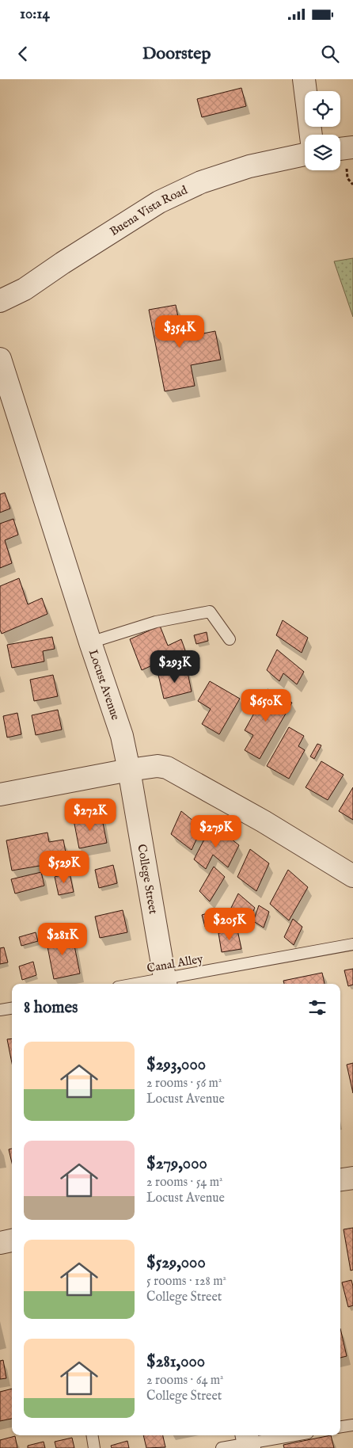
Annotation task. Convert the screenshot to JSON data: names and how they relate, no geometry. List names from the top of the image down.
{
  "streets": {
    "street": ["Buena Vista Road", "Locust Avenue", "College Street"],
    "lane": ["Canal Alley"]
  },
  "crossings": [
    ["Locust Avenue", "College Street"],
    ["College Street", "Canal Alley"]
  ],
  "page": {
    "status": "10:14",
    "header": "Doorstep",
    "price": [
      "$354K",
      "$293K",
      "$650K",
      "$272K",
      "$279K",
      "$529K",
      "$205K",
      "$281K"
    ],
    "heading": "8 homes",
    "list": [
      {
        "name": "$293,000",
        "note": "2 rooms · 56 m² · Locust Avenue"
      },
      {
        "name": "$279,000",
        "note": "2 rooms · 54 m² · Locust Avenue"
      },
      {
        "name": "$529,000",
        "note": "5 rooms · 128 m² · College Street"
      },
      {
        "name": "$281,000",
        "note": "2 rooms · 64 m² · College Street"
      }
    ]
  }
}
